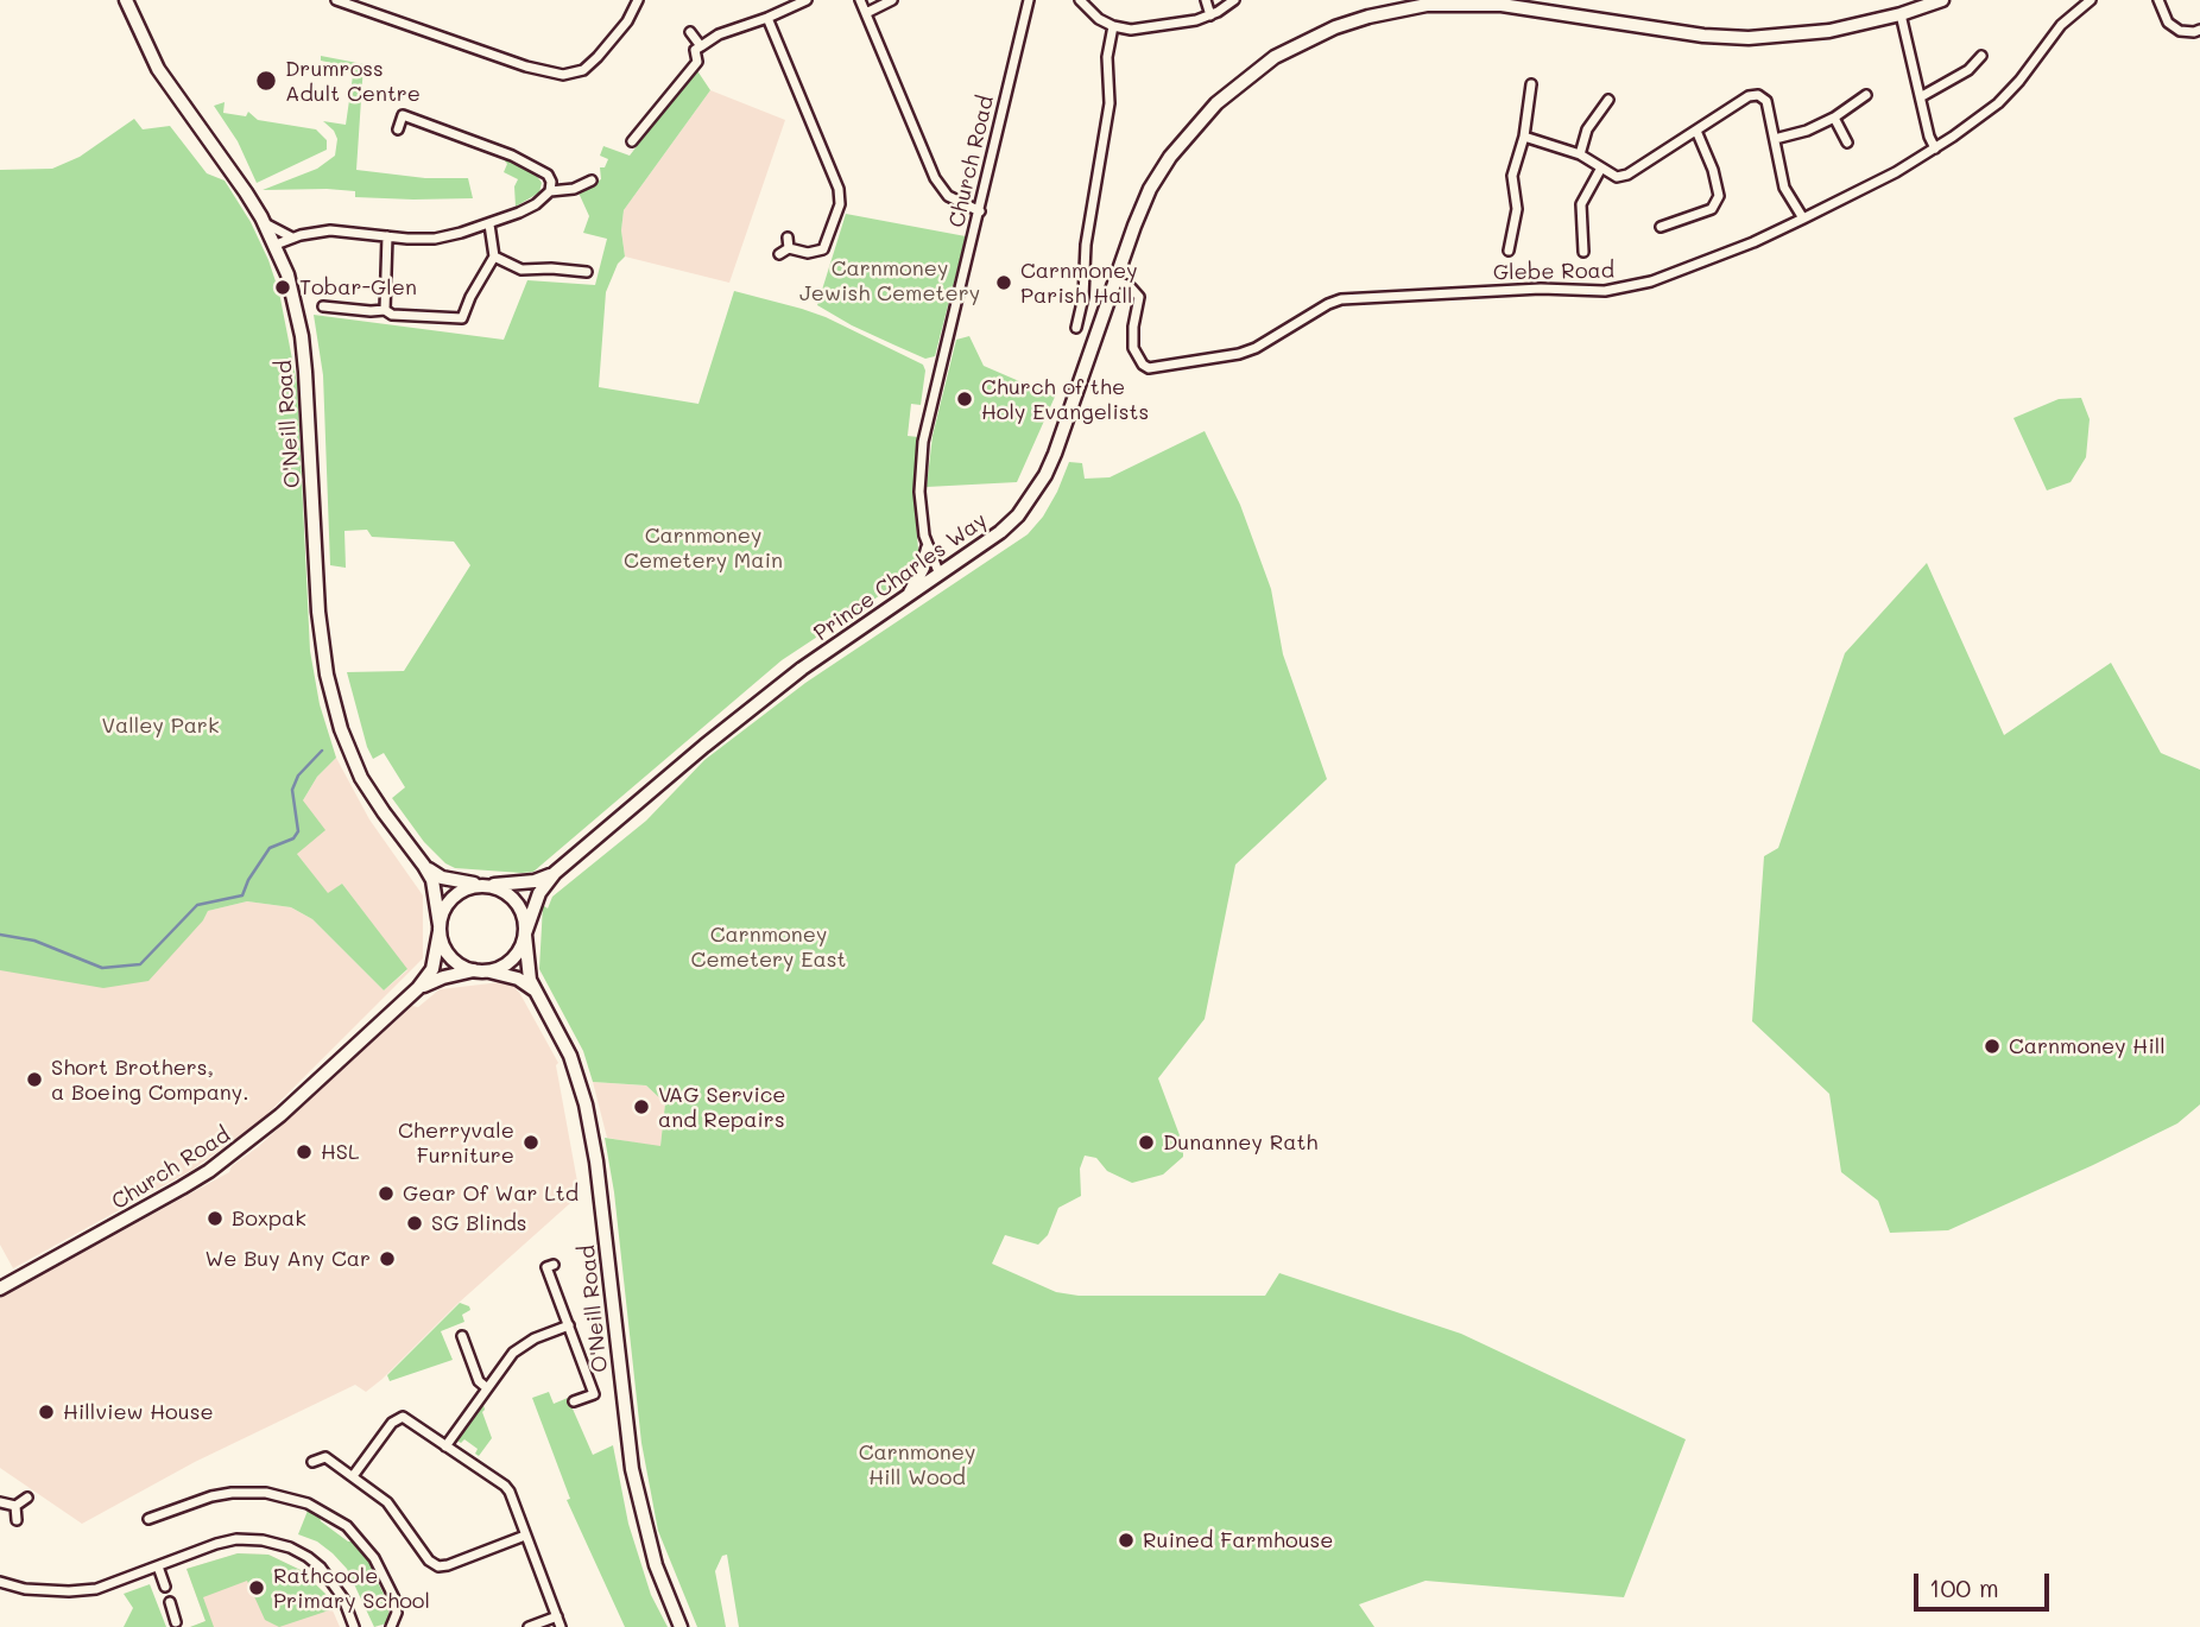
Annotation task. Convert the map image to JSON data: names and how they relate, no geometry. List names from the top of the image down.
{
  "streets": {
    "street": [
      "Church Road",
      "Glebe Road",
      "O'Neill Road",
      "Prince Charles Way"
    ]
  },
  "crossings": [
    ["Church Road", "O'Neill Road"],
    ["Church Road", "Prince Charles Way"],
    ["Glebe Road", "Prince Charles Way"],
    ["O'Neill Road", "Prince Charles Way"]
  ],
  "parks": [
    "Carnmoney Jewish Cemetery",
    "Carnmoney Cemetery Main",
    "Valley Park",
    "Carnmoney Cemetery East",
    "Carnmoney Hill Wood"
  ],
  "places": [
    "Drumross Adult Centre",
    "Carnmoney Parish Hall",
    "Tobar-Glen",
    "Church of the Holy Evangelists",
    "Carnmoney Hill",
    "Short Brothers, a Boeing Company.",
    "VAG Service and Repairs",
    "Cherryvale Furniture",
    "Dunanney Rath",
    "HSL",
    "Gear Of War Ltd",
    "Boxpak",
    "SG Blinds",
    "We Buy Any Car",
    "Hillview House",
    "Ruined Farmhouse",
    "Rathcoole Primary School"
  ],
  "scale_bar": "100 m"
}
